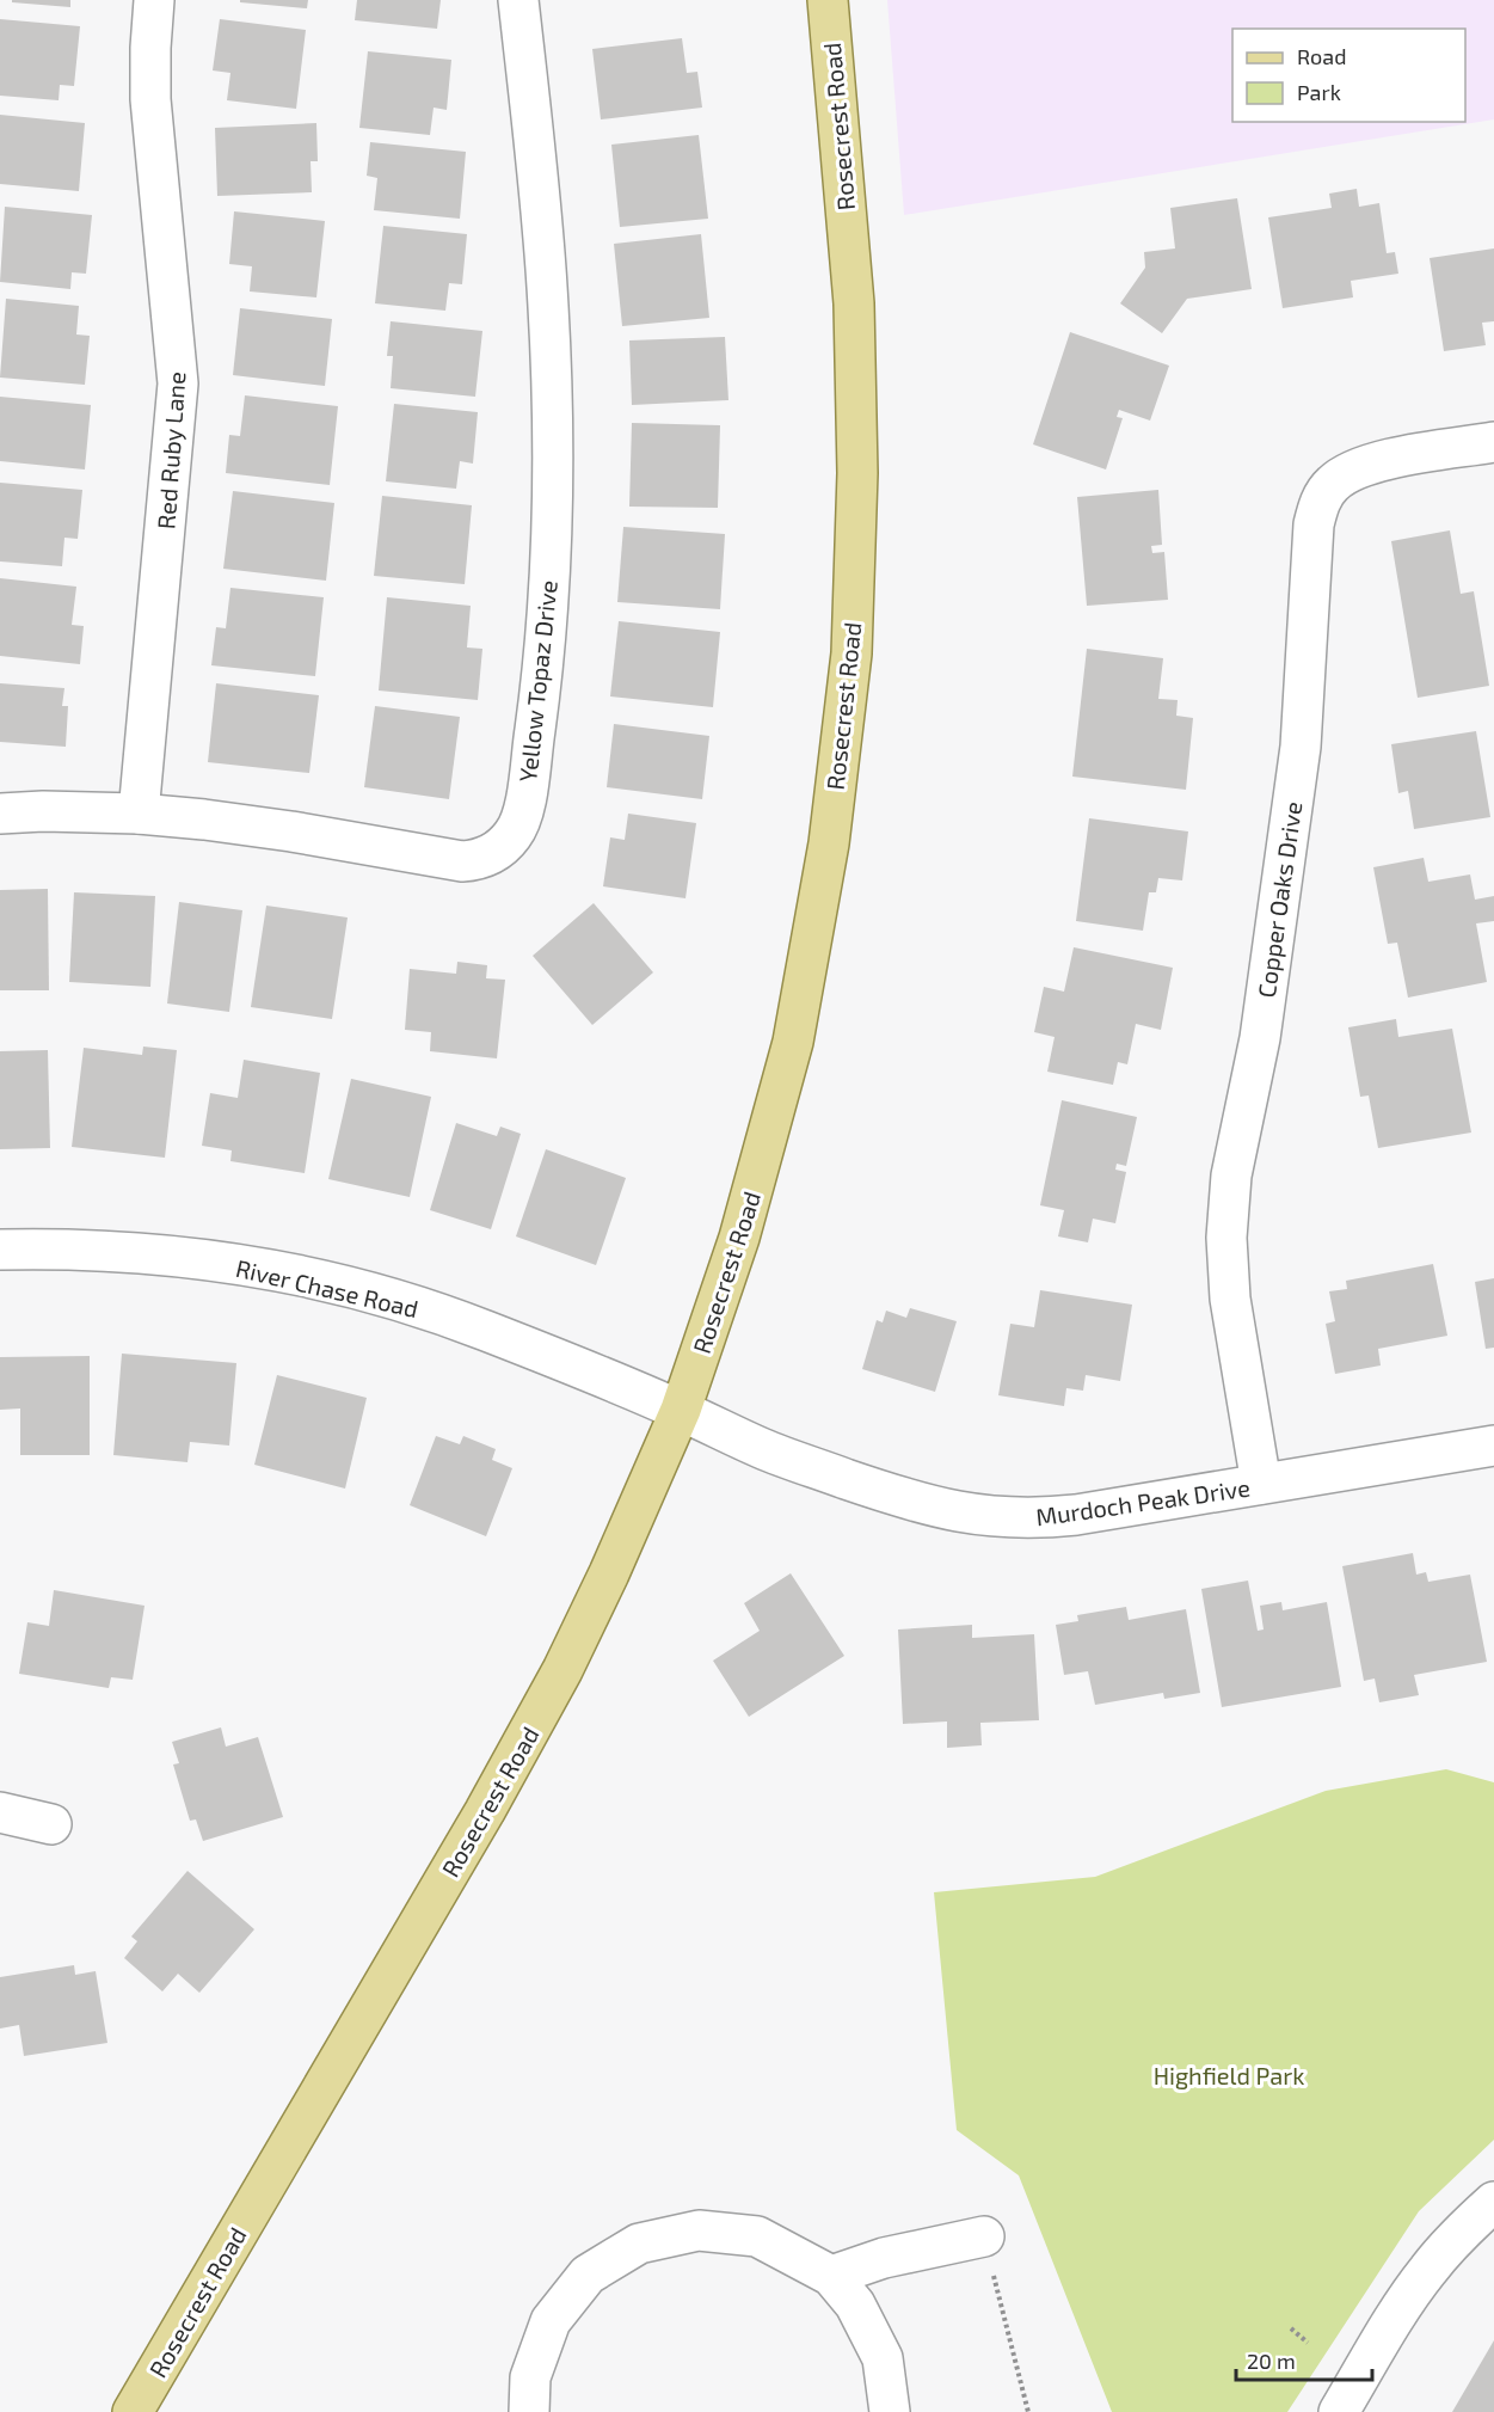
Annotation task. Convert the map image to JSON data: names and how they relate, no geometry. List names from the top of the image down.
{
  "streets": {
    "main road": ["Rosecrest Road"],
    "street": [
      "Red Ruby Lane",
      "Yellow Topaz Drive",
      "Copper Oaks Drive",
      "River Chase Road",
      "Murdoch Peak Drive"
    ]
  },
  "crossings": [
    ["Rosecrest Road", "River Chase Road"],
    ["Rosecrest Road", "Murdoch Peak Drive"],
    ["Red Ruby Lane", "Yellow Topaz Drive"],
    ["Copper Oaks Drive", "Murdoch Peak Drive"],
    ["River Chase Road", "Murdoch Peak Drive"]
  ],
  "parks": ["Highfield Park"],
  "legend": ["Road", "Park"],
  "scale_bar": "20 m"
}
